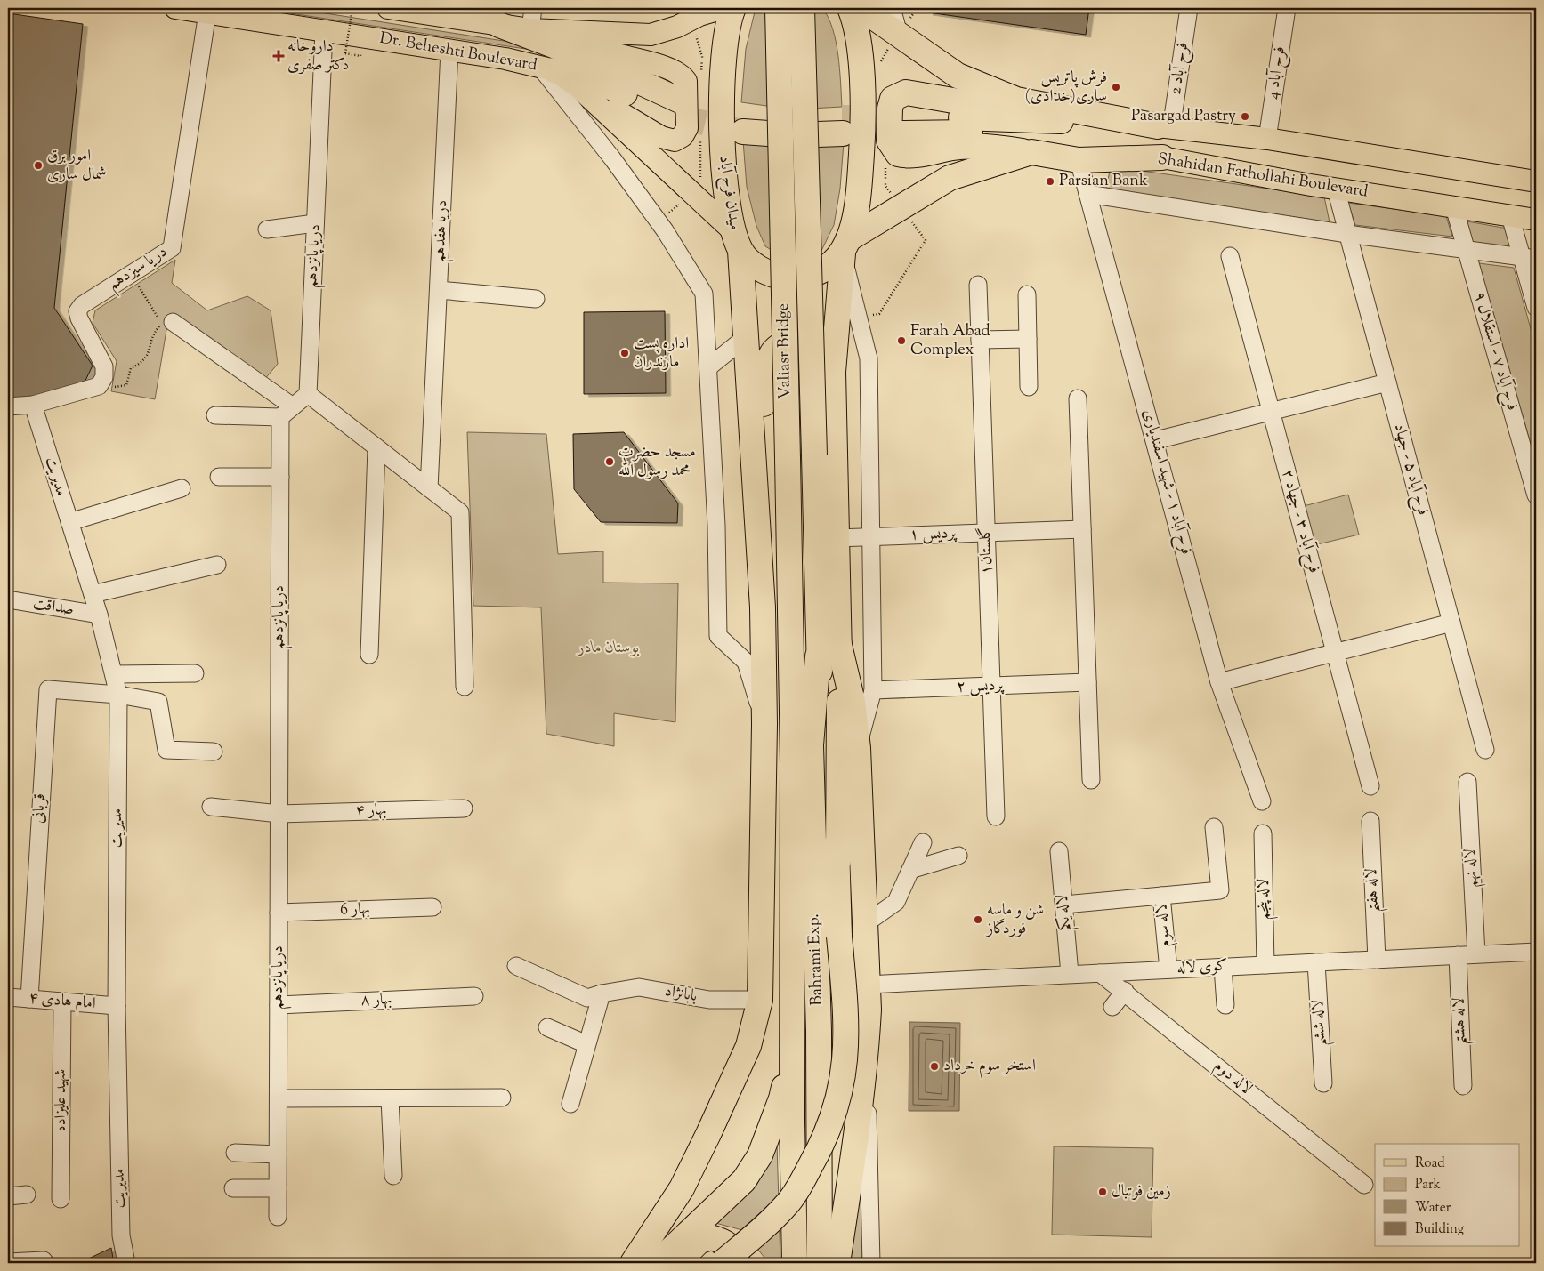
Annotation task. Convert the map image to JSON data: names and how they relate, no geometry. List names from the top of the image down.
{
  "streets": {
    "highway": [
      "Shahidan Fathollahi Boulevard",
      "میدان فرح آباد",
      "Valiasr Bridge",
      "Bahrami Exp."
    ],
    "main road": ["Dr. Beheshti Boulevard"],
    "street": [
      "فرح آباد 2",
      "فرح آباد 4",
      "دریا هفدهم",
      "دریا پانزدهم",
      "دریا سیزدهم",
      "فرح آباد ۷ - استقلال ۹",
      "فرح آباد ۵ - جهاد",
      "مدیریت",
      "فرح آباد ۱ - شهید اسفندیاری",
      "فرح آباد ۳ - جهاد ۲",
      "پردیس ۱",
      "گلستان۱",
      "صداقت",
      "پردیس ۲",
      "قربانی",
      "بهار ۴",
      "لاله نهم",
      "لاله هفتم",
      "لاله پنجم",
      "بهار 6",
      "لاله یکم",
      "لاله سوم",
      "کوی لاله",
      "بابانژاد",
      "بهار ۸",
      "امام هادی ۴",
      "لاله هشتم",
      "لاله ششم",
      "لاله دوم",
      "شهید علیزاده"
    ]
  },
  "crossings": [
    ["Dr. Beheshti Boulevard", "میدان فرح آباد"],
    ["Dr. Beheshti Boulevard", "دریا هفدهم"],
    ["Dr. Beheshti Boulevard", "دریا پانزدهم"],
    ["Dr. Beheshti Boulevard", "دریا سیزدهم"],
    ["فرح آباد 2", "Shahidan Fathollahi Boulevard"],
    ["فرح آباد 4", "Shahidan Fathollahi Boulevard"],
    ["Shahidan Fathollahi Boulevard", "میدان فرح آباد"],
    ["Shahidan Fathollahi Boulevard", "فرح آباد ۷ - استقلال ۹"],
    ["Shahidan Fathollahi Boulevard", "فرح آباد ۵ - جهاد"],
    ["Shahidan Fathollahi Boulevard", "فرح آباد ۱ - شهید اسفندیاری"],
    ["دریا پانزدهم", "بهار ۴"],
    ["دریا پانزدهم", "بهار 6"],
    ["دریا پانزدهم", "بهار ۸"],
    ["Valiasr Bridge", "Bahrami Exp."],
    ["مدیریت", "صداقت"],
    ["مدیریت", "قربانی"],
    ["مدیریت", "امام هادی ۴"],
    ["پردیس ۱", "گلستان۱"],
    ["گلستان۱", "پردیس ۲"],
    ["قربانی", "امام هادی ۴"],
    ["لاله نهم", "کوی لاله"],
    ["لاله هفتم", "کوی لاله"],
    ["لاله پنجم", "کوی لاله"],
    ["لاله یکم", "کوی لاله"],
    ["لاله سوم", "کوی لاله"],
    ["کوی لاله", "لاله هشتم"],
    ["کوی لاله", "لاله ششم"],
    ["کوی لاله", "لاله دوم"],
    ["امام هادی ۴", "شهید علیزاده"]
  ],
  "parks": ["بوستان مادر"],
  "places": {
    "health": ["داروخانه دکتر صفری"],
    "other": [
      "فرش پاتریس (خدادی)ساری",
      "Pasargad Pastry",
      "امور برق شمال ساری",
      "Parsian Bank",
      "Farah Abad Complex",
      "اداره پست مازندران",
      "مسجد حضرت محمد رسول الله",
      "شن و ماسه فوردگاز",
      "استخر سوم خرداد",
      "زمین فوتبال"
    ]
  },
  "legend": [
    "Road",
    "Park",
    "Water",
    "Building"
  ]
}
